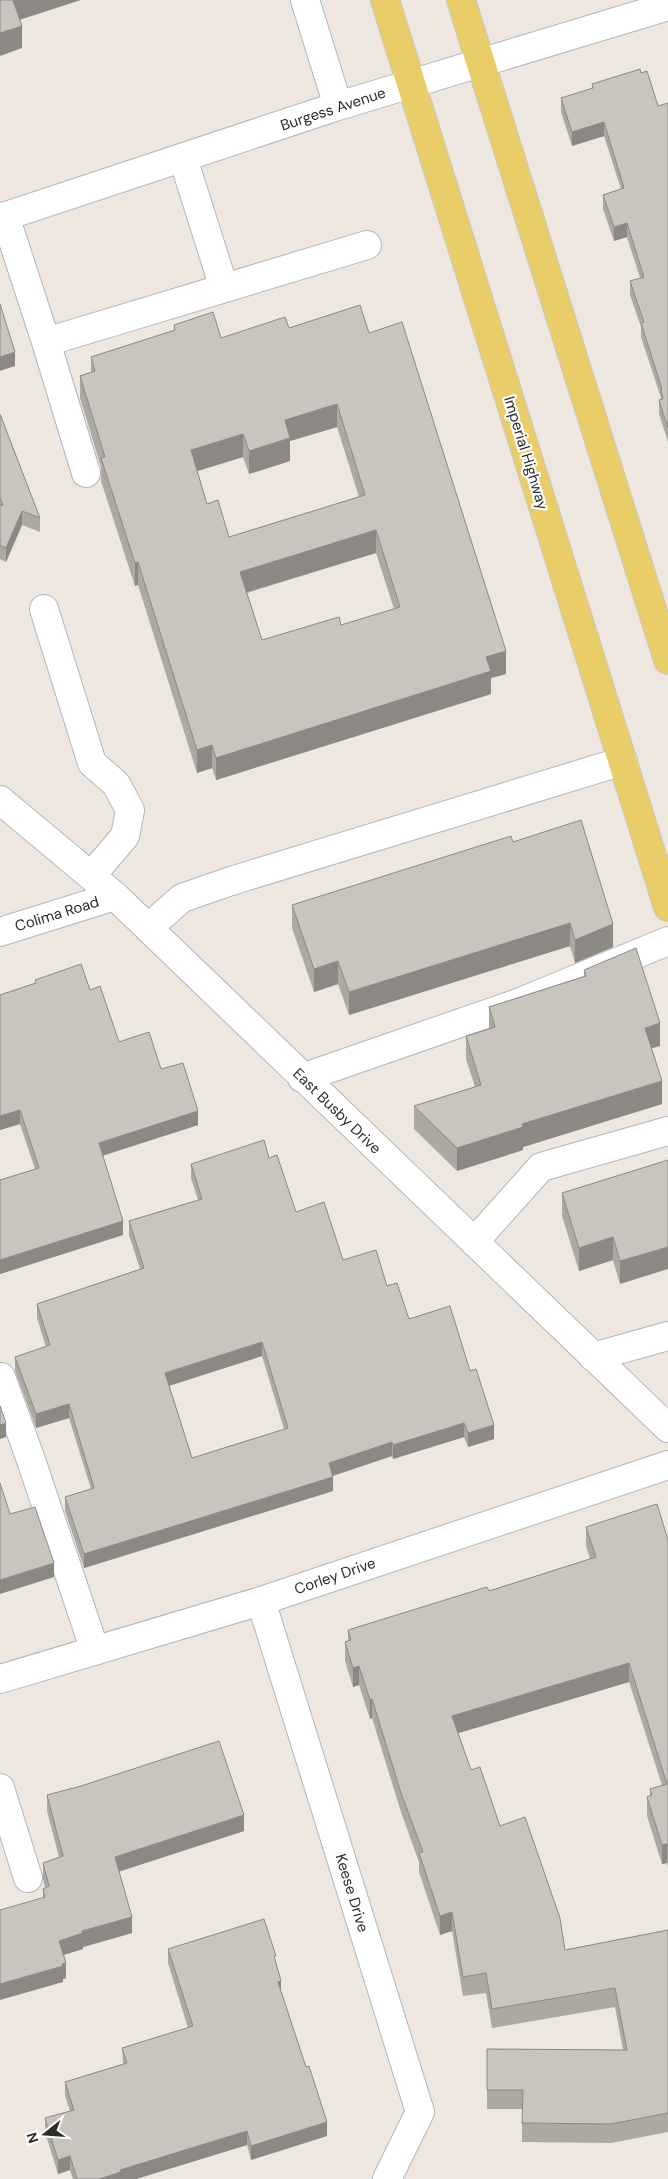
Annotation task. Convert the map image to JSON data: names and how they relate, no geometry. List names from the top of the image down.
{
  "streets": {
    "main road": ["Imperial Highway"],
    "street": [
      "Burgess Avenue",
      "Colima Road",
      "East Busby Drive",
      "Corley Drive",
      "Keese Drive"
    ]
  },
  "crossings": [
    ["Burgess Avenue", "Imperial Highway"],
    ["Colima Road", "East Busby Drive"],
    ["Corley Drive", "Keese Drive"]
  ],
  "north": "left"
}
